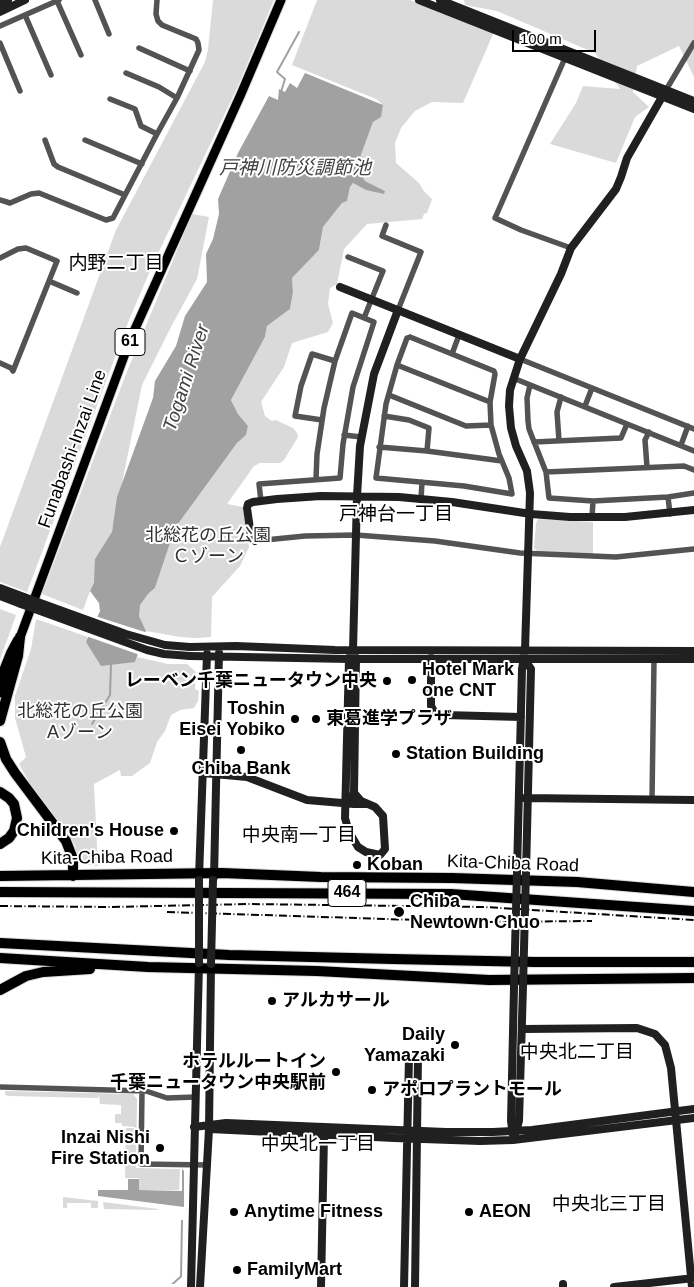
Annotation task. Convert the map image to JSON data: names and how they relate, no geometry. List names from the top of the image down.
{
  "streets": {
    "highway": ["Kita-Chiba Road", "464"],
    "main road": ["61", "Funabashi-Inzai Line"]
  },
  "districts": [
    "内野二丁目",
    "戸神台一丁目",
    "中央南一丁目",
    "中央北二丁目",
    "中央北一丁目",
    "中央北三丁目"
  ],
  "water": ["戸神川防災調節池", "Togami River"],
  "parks": ["北総花の丘公園 Ｃゾーン", "北総花の丘公園 Aゾーン"],
  "places": [
    "Hotel Mark one CNT",
    "レーベン千葉ニュータウン中央",
    "Toshin Eisei Yobiko",
    "東葛進学プラザ",
    "Chiba Bank",
    "Station Building",
    "Children's House",
    "Koban",
    "Chiba Newtown Chuo",
    "アルカサール",
    "Daily Yamazaki",
    "ホテルルートイン 千葉ニュータウン中央駅前",
    "アポロプラントモール",
    "Inzai Nishi Fire Station",
    "Anytime Fitness",
    "AEON",
    "FamilyMart"
  ],
  "scale_bar": "100 m"
}
